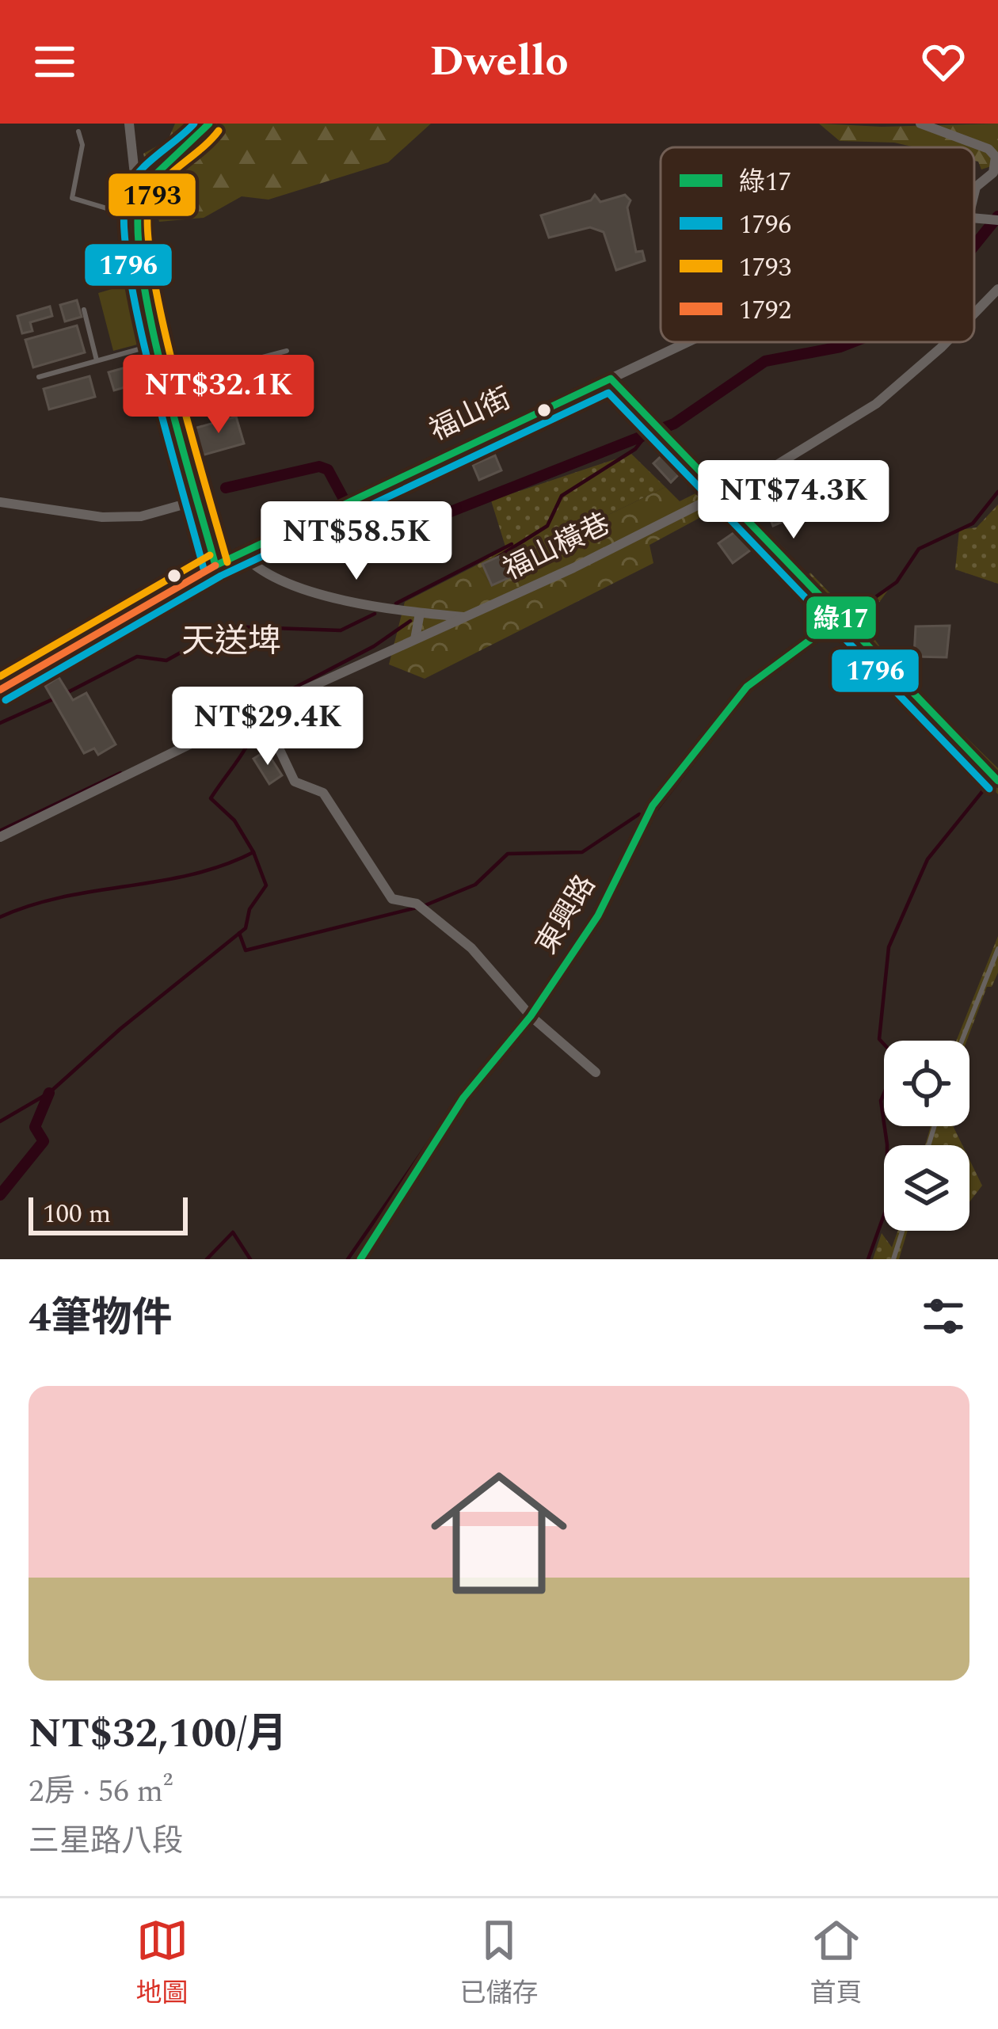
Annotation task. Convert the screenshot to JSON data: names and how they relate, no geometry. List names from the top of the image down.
{
  "streets": {
    "street": ["福山街", "福山橫巷", "東興路"]
  },
  "districts": ["天送埤"],
  "lines": [
    "transit line 綠17",
    "transit line 1796",
    "transit line 1793",
    "transit line 1792"
  ],
  "legend": [
    "綠17",
    "1796",
    "1793",
    "1792"
  ],
  "scale_bar": "100 m",
  "page": {
    "header": "Dwello",
    "price": [
      "NT$32.1K",
      "NT$74.3K",
      "NT$58.5K",
      "NT$29.4K"
    ],
    "scale": "100 m",
    "heading": "4筆物件",
    "list": [
      {
        "name": "NT$32,100/月",
        "note": "2房 · 56 m² · 三星路八段"
      }
    ],
    "tabs": ["地圖", "已儲存", "首頁"]
  }
}
